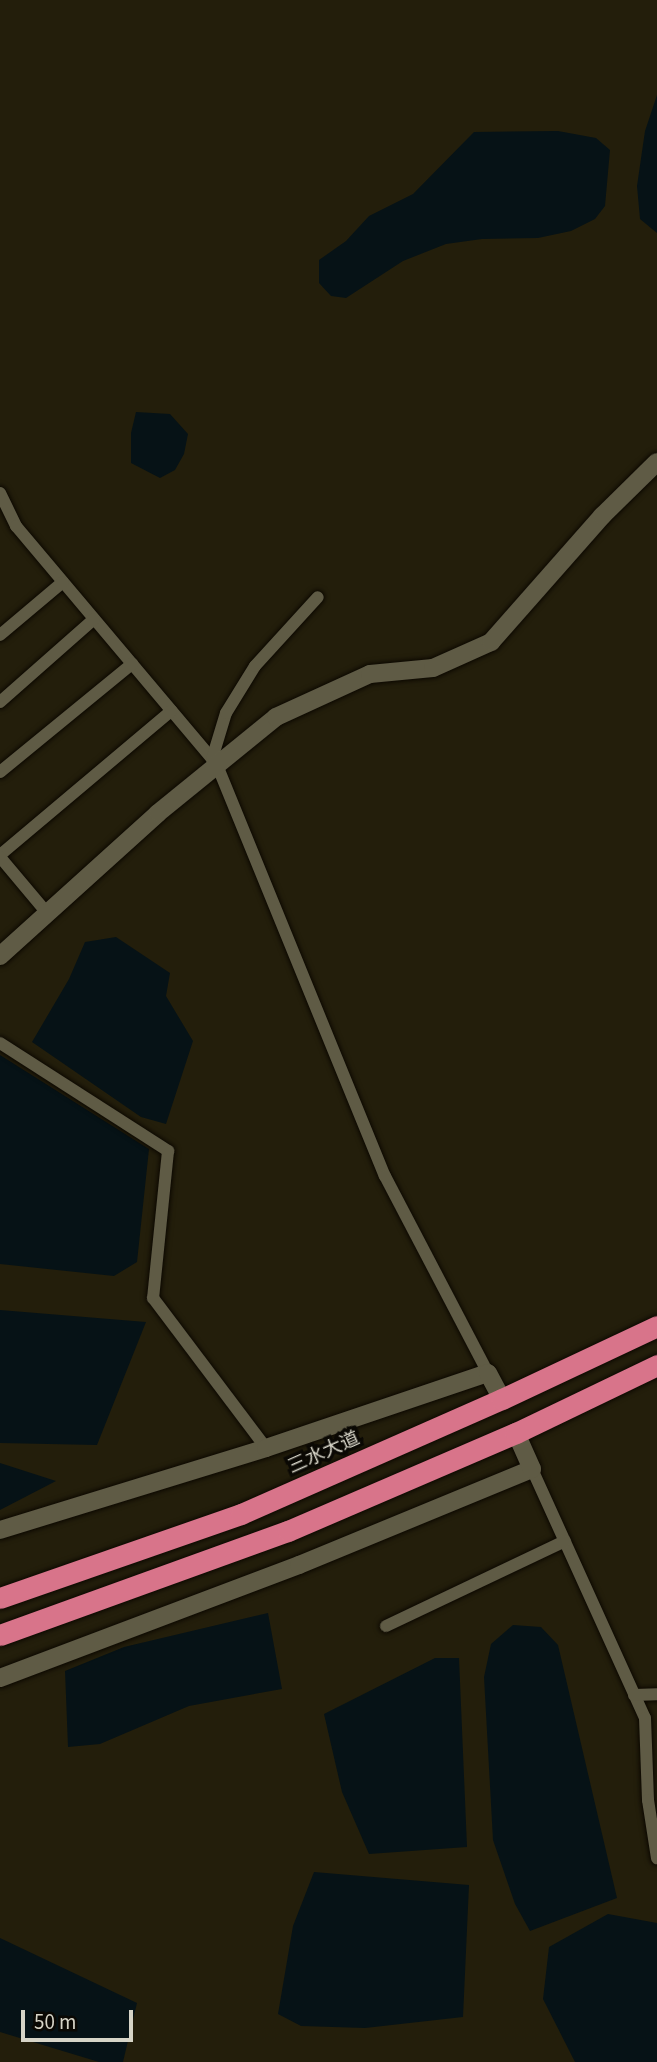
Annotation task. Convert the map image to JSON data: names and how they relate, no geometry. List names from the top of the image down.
{
  "streets": {
    "highway": ["三水大道"]
  },
  "scale_bar": "50 m"
}
